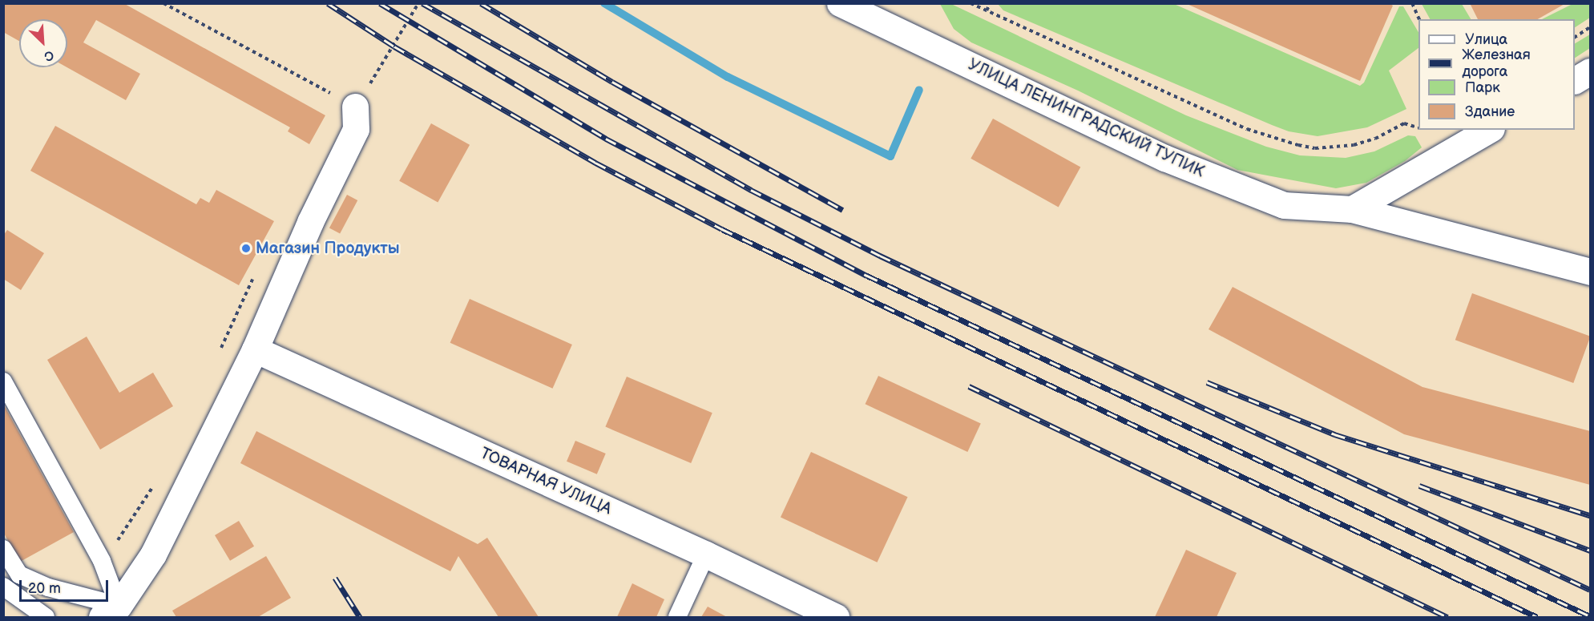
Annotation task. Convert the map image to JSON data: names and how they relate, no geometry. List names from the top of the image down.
{
  "streets": {
    "street": ["УЛИЦА ЛЕНИНГРАДСКИЙ ТУПИК", "ТОВАРНАЯ УЛИЦА"]
  },
  "places": ["Магазин Продукты"],
  "legend": [
    "Улица",
    "Железная дорога",
    "Парк",
    "Здание"
  ],
  "scale_bar": "20 m",
  "north": "bottom right"
}
